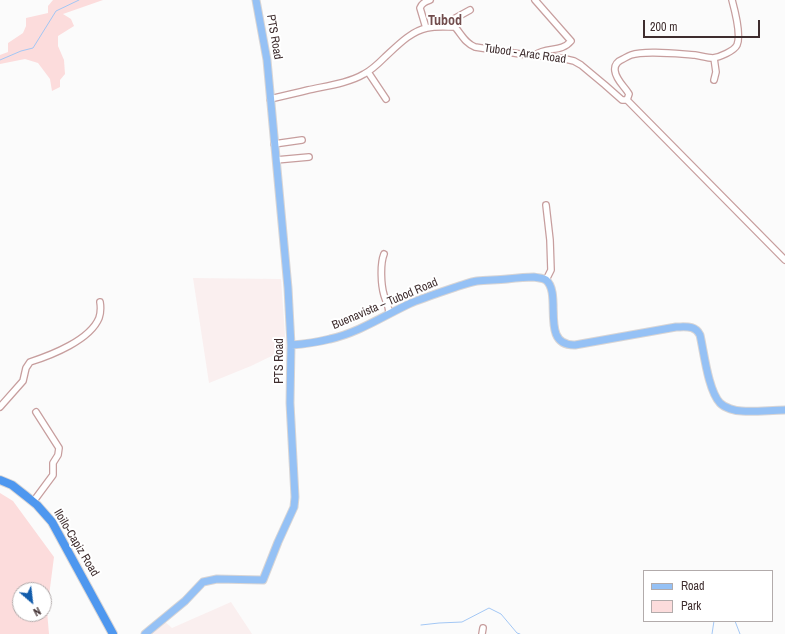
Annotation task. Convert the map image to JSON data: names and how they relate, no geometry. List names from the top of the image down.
{
  "streets": {
    "highway": ["Iloilo-Capiz Road"],
    "main road": ["PTS Road", "Buenavista – Tubod Road"],
    "street": ["Tubod - Arac Road"]
  },
  "crossings": [
    ["PTS Road", "Tubod - Arac Road"],
    ["PTS Road", "Buenavista – Tubod Road"]
  ],
  "districts": ["Tubod"],
  "legend": ["Road", "Park"],
  "scale_bar": "200 m",
  "north": "bottom right"
}
